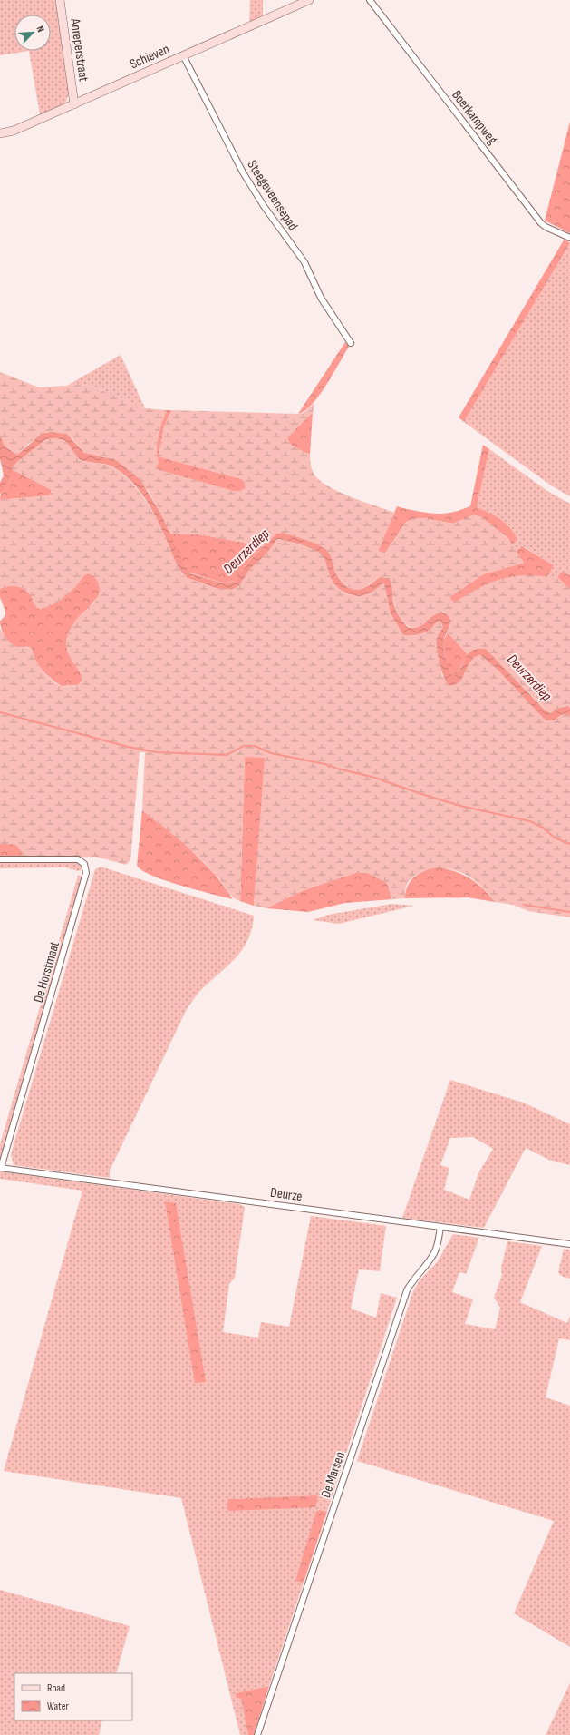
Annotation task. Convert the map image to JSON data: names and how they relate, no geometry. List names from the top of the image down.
{
  "streets": {
    "street": [
      "Anreperstraat",
      "Schieven",
      "Boerkampweg",
      "Steegeveensepad",
      "De Horstmaat",
      "Deurze",
      "De Marsen"
    ]
  },
  "crossings": [
    ["Anreperstraat", "Schieven"],
    ["Schieven", "Steegeveensepad"],
    ["De Horstmaat", "Deurze"],
    ["Deurze", "De Marsen"]
  ],
  "water": ["Deurzerdiep"],
  "legend": ["Road", "Water"],
  "north": "top right"
}
